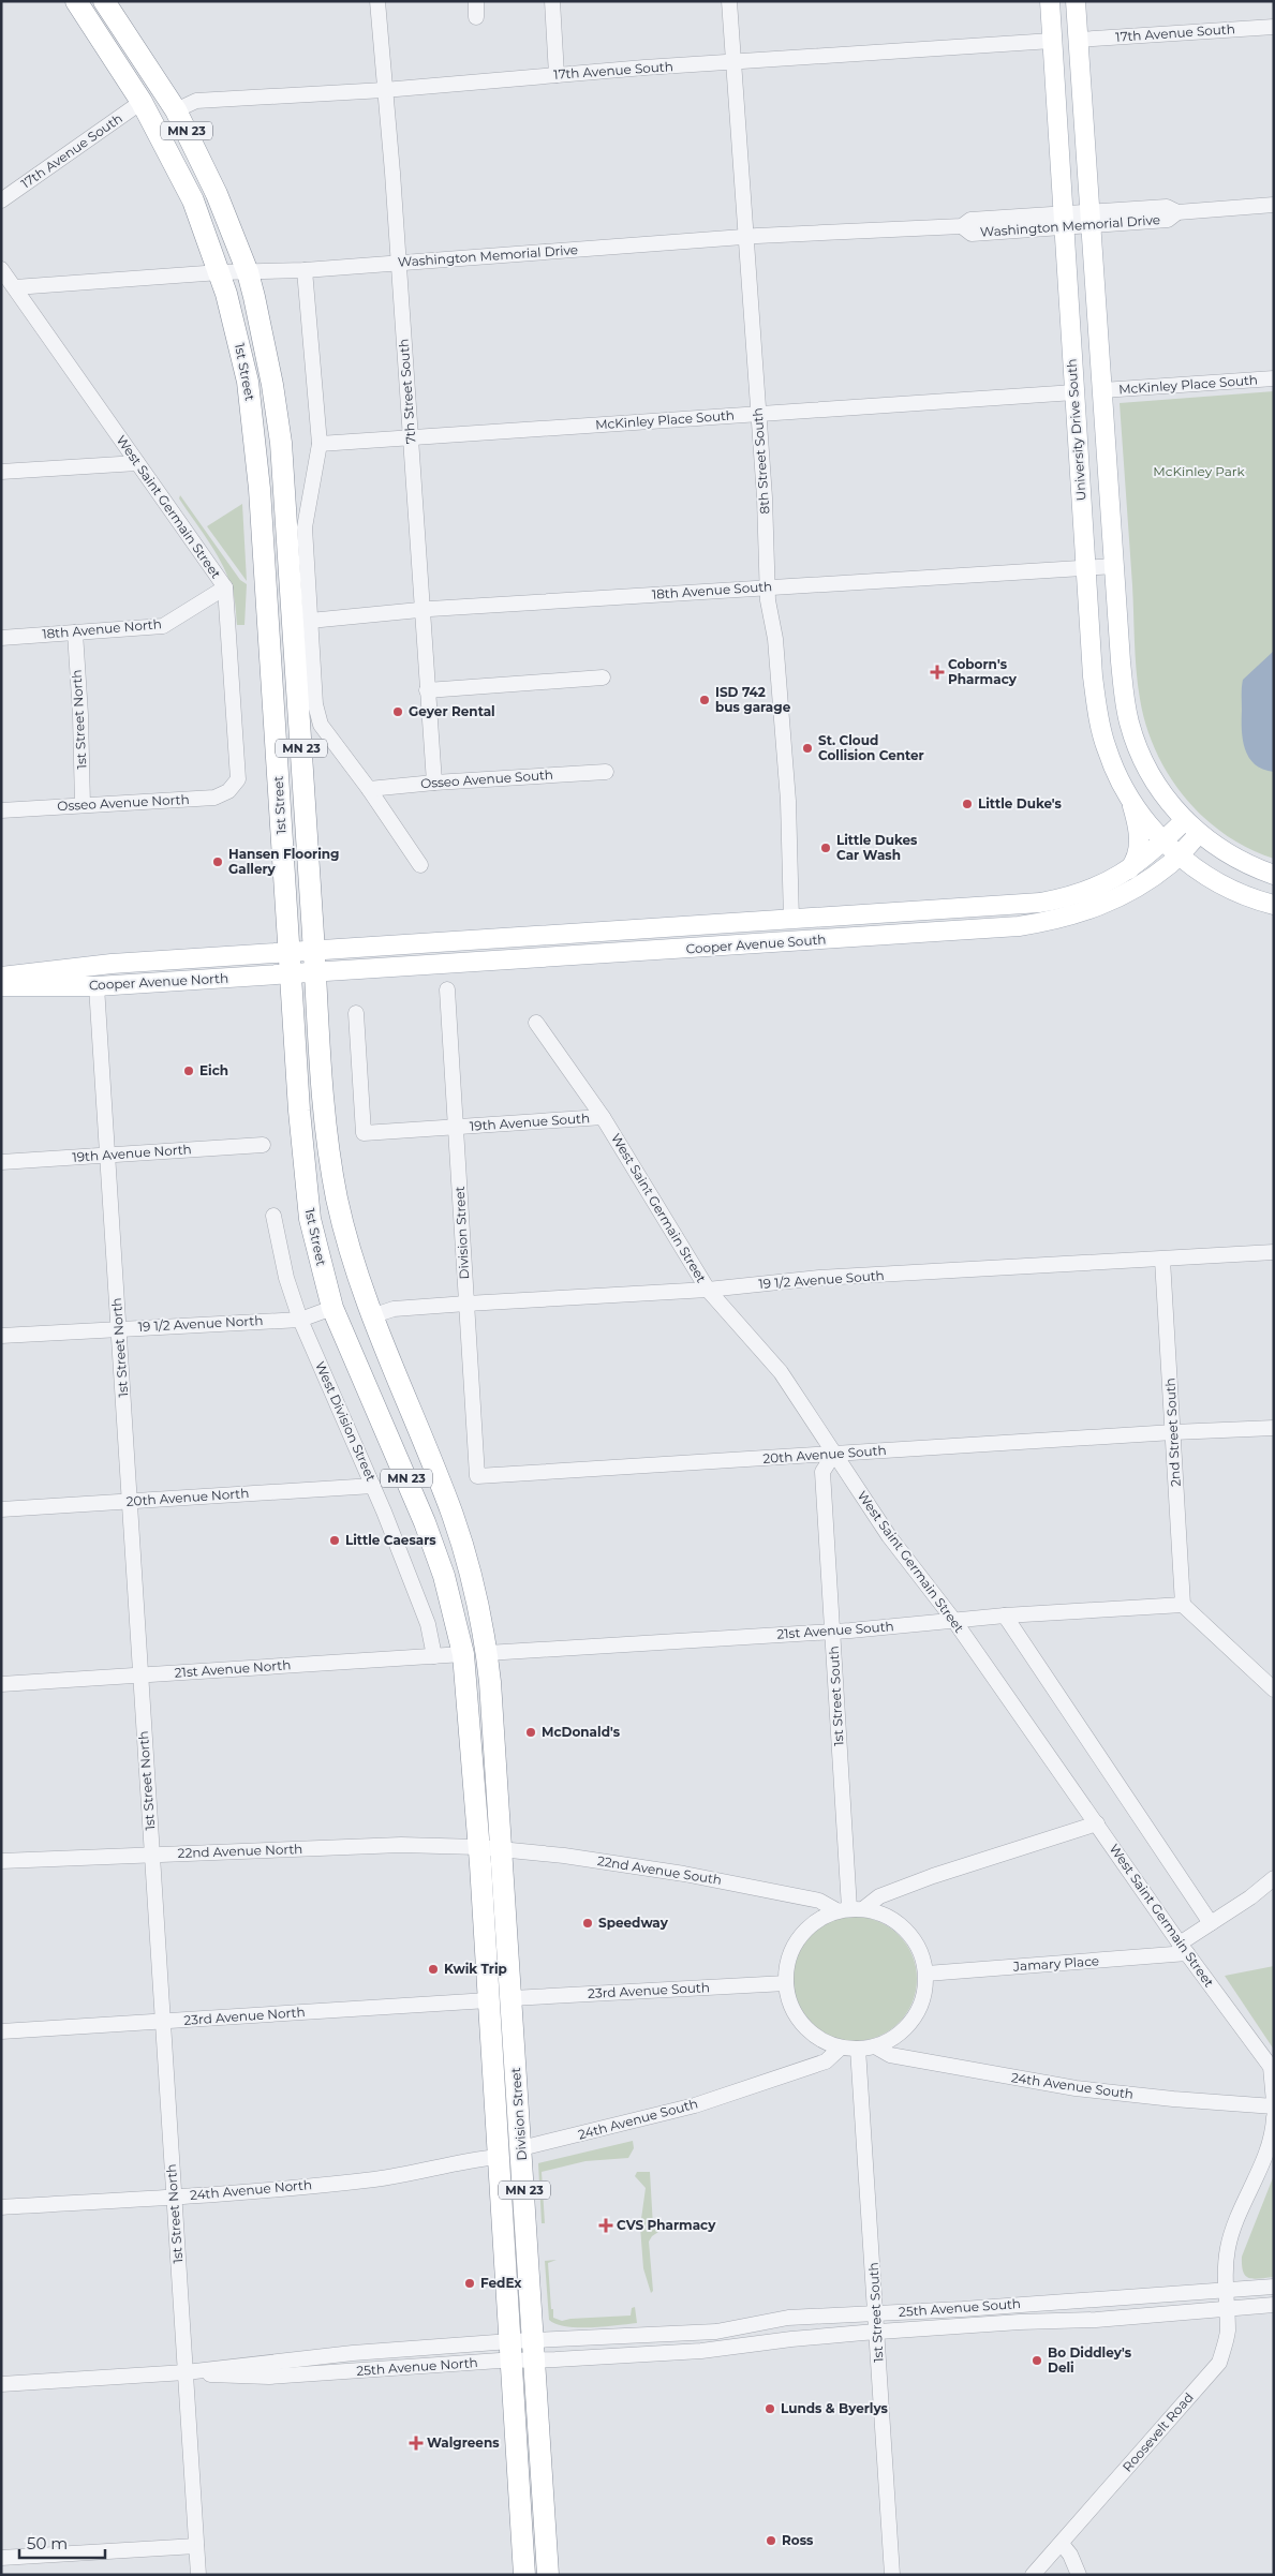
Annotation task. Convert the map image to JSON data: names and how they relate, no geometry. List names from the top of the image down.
{
  "streets": {
    "highway": ["MN 23", "1st Street", "Division Street"],
    "main road": ["University Drive South", "Cooper Avenue South", "Cooper Avenue North"],
    "street": [
      "17th Avenue South",
      "Washington Memorial Drive",
      "McKinley Place South",
      "7th Street South",
      "8th Street South",
      "West Saint Germain Street",
      "18th Avenue South",
      "18th Avenue North",
      "1st Street North",
      "Osseo Avenue South",
      "Osseo Avenue North",
      "19th Avenue South",
      "19th Avenue North",
      "19 1/2 Avenue South",
      "19 1/2 Avenue North",
      "West Division Street",
      "2nd Street South",
      "20th Avenue South",
      "20th Avenue North",
      "21st Avenue South",
      "21st Avenue North",
      "1st Street South",
      "22nd Avenue North",
      "22nd Avenue South",
      "Jamary Place",
      "23rd Avenue South",
      "23rd Avenue North",
      "24th Avenue South",
      "24th Avenue North",
      "25th Avenue South",
      "25th Avenue North",
      "Roosevelt Road"
    ]
  },
  "crossings": [
    ["17th Avenue South", "1st Street"],
    ["17th Avenue South", "7th Street South"],
    ["17th Avenue South", "University Drive South"],
    ["17th Avenue South", "8th Street South"],
    ["Washington Memorial Drive", "1st Street"],
    ["Washington Memorial Drive", "7th Street South"],
    ["Washington Memorial Drive", "University Drive South"],
    ["Washington Memorial Drive", "8th Street South"],
    ["Washington Memorial Drive", "West Saint Germain Street"],
    ["1st Street", "Cooper Avenue South"],
    ["1st Street", "Cooper Avenue North"],
    ["1st Street", "Division Street"],
    ["1st Street", "19 1/2 Avenue South"],
    ["1st Street", "19 1/2 Avenue North"],
    ["1st Street", "21st Avenue South"],
    ["1st Street", "21st Avenue North"],
    ["McKinley Place South", "7th Street South"],
    ["McKinley Place South", "University Drive South"],
    ["McKinley Place South", "8th Street South"],
    ["7th Street South", "18th Avenue South"],
    ["7th Street South", "Osseo Avenue South"],
    ["University Drive South", "18th Avenue South"],
    ["8th Street South", "18th Avenue South"],
    ["West Saint Germain Street", "18th Avenue North"],
    ["West Saint Germain Street", "Osseo Avenue North"],
    ["West Saint Germain Street", "19th Avenue South"],
    ["West Saint Germain Street", "19 1/2 Avenue South"],
    ["West Saint Germain Street", "20th Avenue South"],
    ["West Saint Germain Street", "21st Avenue South"],
    ["West Saint Germain Street", "1st Street South"],
    ["West Saint Germain Street", "Jamary Place"],
    ["West Saint Germain Street", "24th Avenue South"],
    ["18th Avenue North", "1st Street North"],
    ["1st Street North", "Osseo Avenue North"],
    ["1st Street North", "Cooper Avenue North"],
    ["1st Street North", "19th Avenue North"],
    ["1st Street North", "19 1/2 Avenue North"],
    ["1st Street North", "20th Avenue North"],
    ["1st Street North", "21st Avenue North"],
    ["1st Street North", "22nd Avenue North"],
    ["1st Street North", "23rd Avenue North"],
    ["1st Street North", "24th Avenue North"],
    ["1st Street North", "25th Avenue North"],
    ["Cooper Avenue South", "Cooper Avenue North"],
    ["19th Avenue South", "Division Street"],
    ["Division Street", "19 1/2 Avenue South"],
    ["Division Street", "20th Avenue South"],
    ["Division Street", "21st Avenue South"],
    ["Division Street", "21st Avenue North"],
    ["Division Street", "22nd Avenue North"],
    ["Division Street", "22nd Avenue South"],
    ["Division Street", "23rd Avenue South"],
    ["Division Street", "23rd Avenue North"],
    ["Division Street", "24th Avenue South"],
    ["Division Street", "24th Avenue North"],
    ["Division Street", "25th Avenue North"],
    ["19 1/2 Avenue South", "2nd Street South"],
    ["19 1/2 Avenue North", "West Division Street"],
    ["West Division Street", "20th Avenue North"],
    ["West Division Street", "21st Avenue North"],
    ["2nd Street South", "20th Avenue South"],
    ["2nd Street South", "21st Avenue South"],
    ["20th Avenue South", "1st Street South"],
    ["21st Avenue South", "1st Street South"],
    ["1st Street South", "22nd Avenue South"],
    ["1st Street South", "Jamary Place"],
    ["1st Street South", "23rd Avenue South"],
    ["1st Street South", "24th Avenue South"],
    ["1st Street South", "25th Avenue South"],
    ["22nd Avenue North", "22nd Avenue South"],
    ["22nd Avenue South", "Jamary Place"],
    ["22nd Avenue South", "23rd Avenue South"],
    ["22nd Avenue South", "24th Avenue South"],
    ["Jamary Place", "23rd Avenue South"],
    ["Jamary Place", "24th Avenue South"],
    ["23rd Avenue South", "24th Avenue South"],
    ["25th Avenue South", "25th Avenue North"],
    ["25th Avenue South", "Roosevelt Road"]
  ],
  "parks": ["McKinley Park"],
  "places": {
    "health": ["Coborn's Pharmacy", "CVS Pharmacy", "Walgreens"],
    "other": [
      "ISD 742 bus garage",
      "Geyer Rental",
      "St. Cloud Collision Center",
      "Little Duke's",
      "Little Dukes Car Wash",
      "Hansen Flooring Gallery",
      "Eich",
      "Little Caesars",
      "McDonald's",
      "Speedway",
      "Kwik Trip",
      "FedEx",
      "Bo Diddley's Deli",
      "Lunds & Byerlys",
      "Ross"
    ]
  },
  "scale_bar": "50 m"
}
